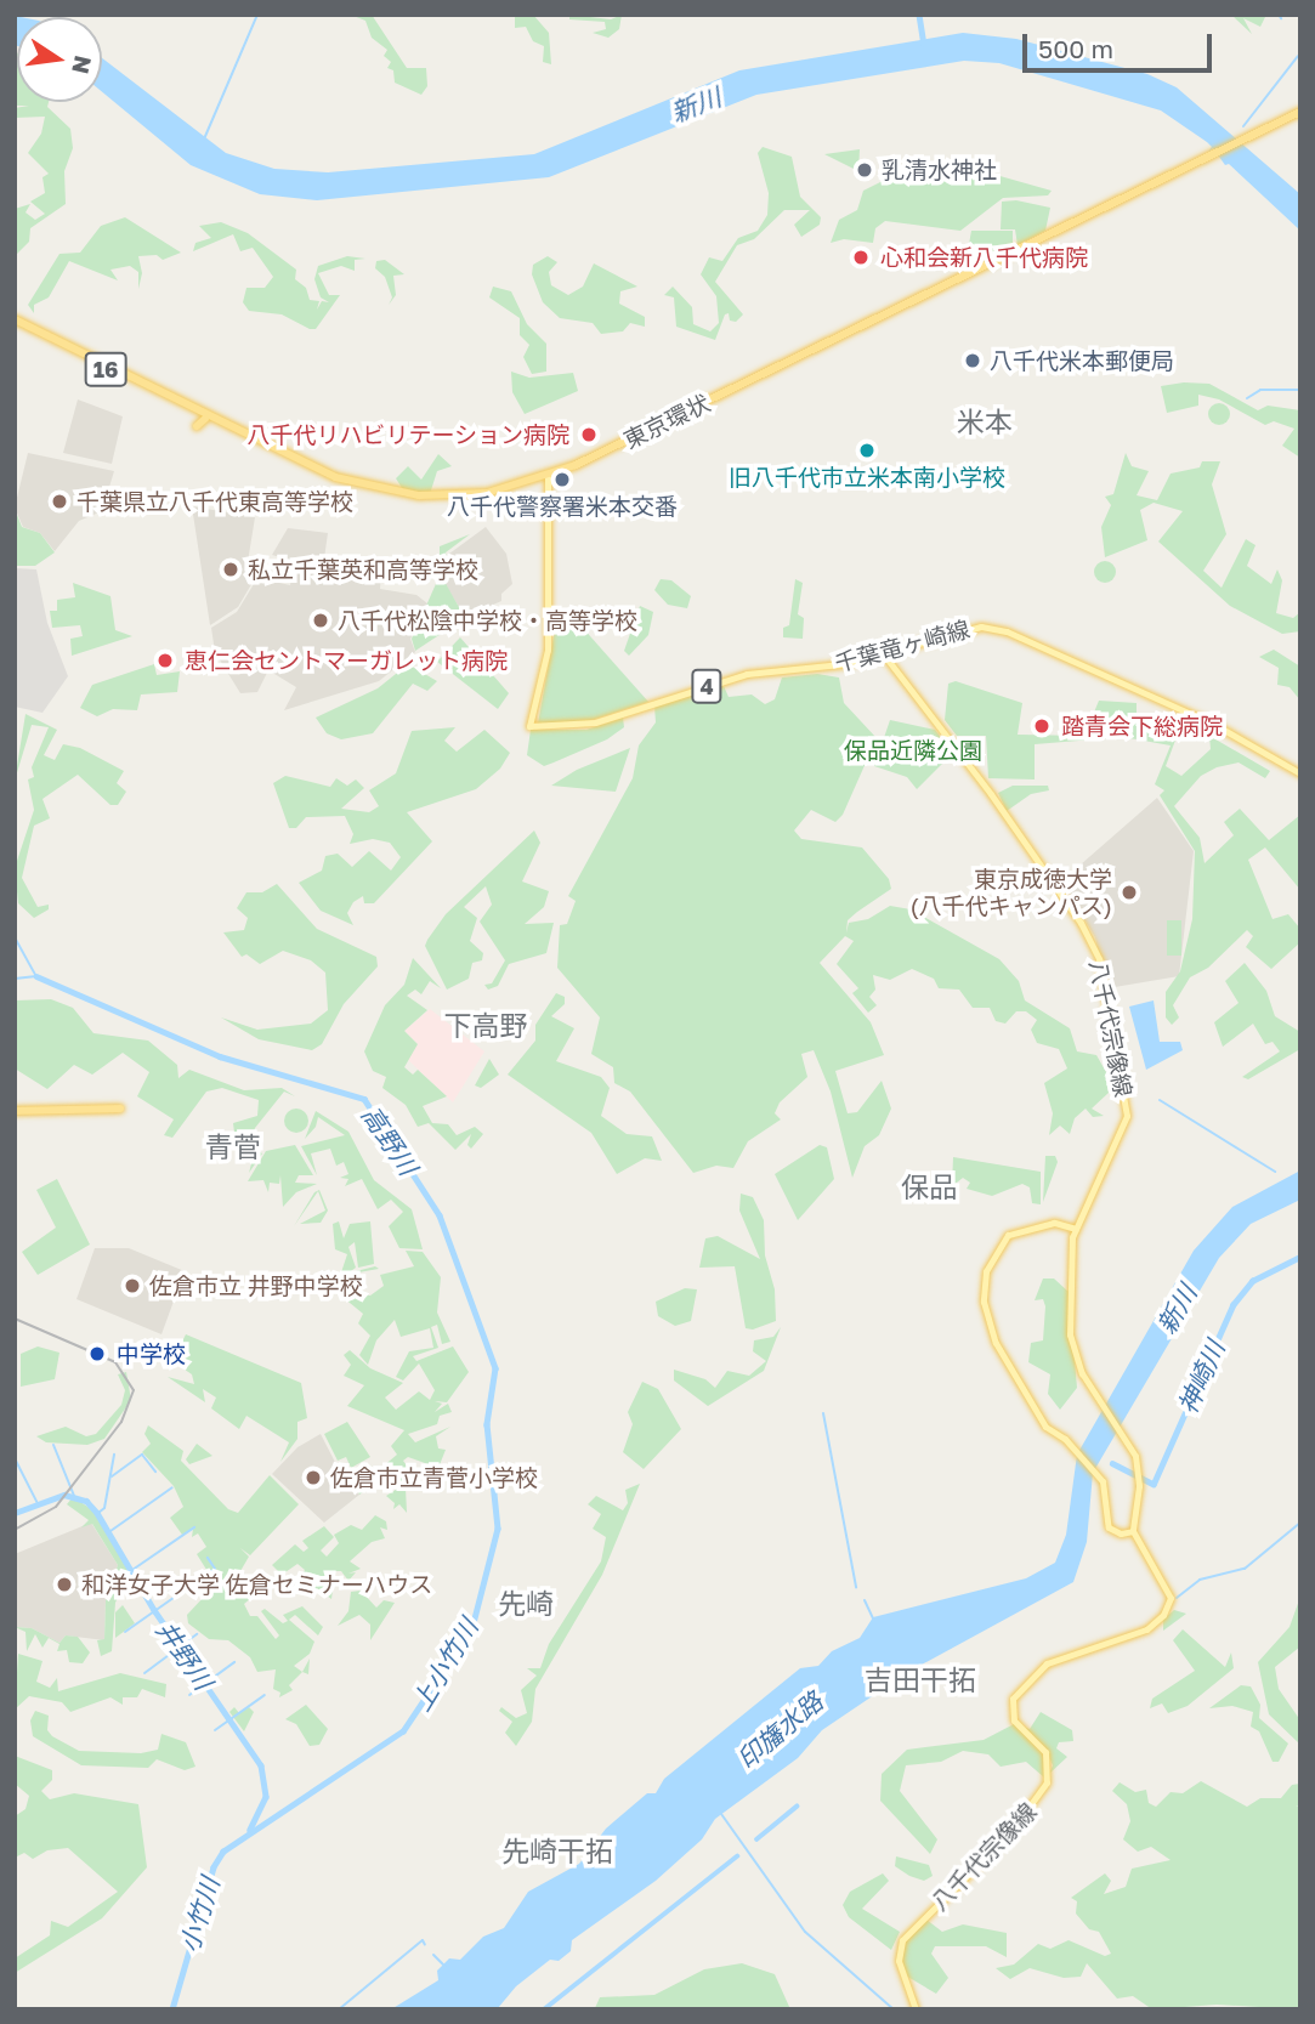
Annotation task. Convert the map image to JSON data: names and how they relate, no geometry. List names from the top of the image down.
{
  "streets": {
    "highway": ["16", "東京環状"],
    "main road": ["千葉竜ヶ崎線", "4", "八千代宗像線"]
  },
  "crossings": [
    ["東京環状", "千葉竜ヶ崎線"],
    ["千葉竜ヶ崎線", "八千代宗像線"]
  ],
  "districts": [
    "米本",
    "下高野",
    "青菅",
    "保品",
    "先崎",
    "吉田干拓",
    "先崎干拓"
  ],
  "water": [
    "新川",
    "高野川",
    "神崎川",
    "井野川",
    "上小竹川",
    "印旛水路",
    "小竹川"
  ],
  "parks": ["保品近隣公園"],
  "places": [
    "乳清水神社",
    "心和会新八千代病院",
    "八千代米本郵便局",
    "八千代リハビリテーション病院",
    "旧八千代市立米本南小学校",
    "八千代警察署米本交番",
    "千葉県立八千代東高等学校",
    "私立千葉英和高等学校",
    "八千代松陰中学校・高等学校",
    "恵仁会セントマーガレット病院",
    "踏青会下総病院",
    "東京成徳大学 (八千代キャンパス)",
    "佐倉市立 井野中学校",
    "中学校",
    "佐倉市立青菅小学校",
    "和洋女子大学 佐倉セミナーハウス"
  ],
  "scale_bar": "500 m",
  "north": "right"
}
